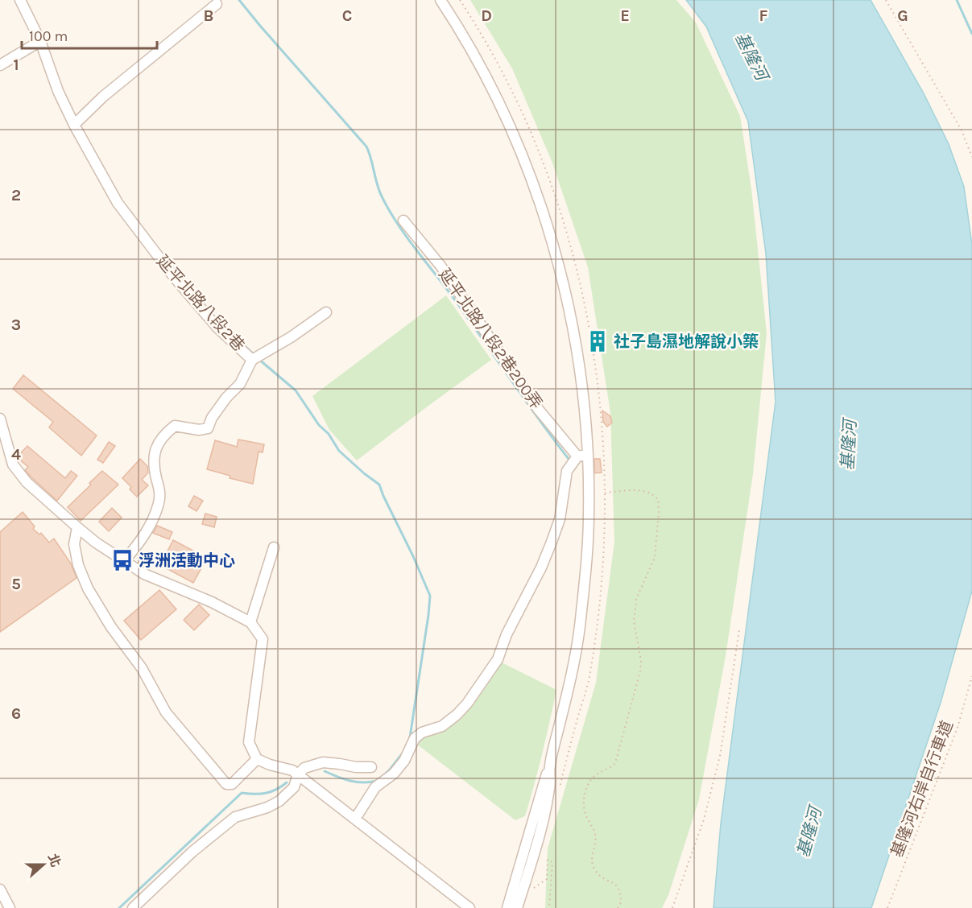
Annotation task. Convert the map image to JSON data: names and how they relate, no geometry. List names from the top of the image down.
{
  "streets": {
    "street": ["延平北路八段2巷", "延平北路八段2巷200弄"],
    "path": ["基隆河右岸自行車道"]
  },
  "water": ["基隆河"],
  "places": {
    "building": ["社子島濕地解說小築"],
    "bus stop": ["浮洲活動中心"]
  },
  "scale_bar": "100 m",
  "north": "right",
  "grid": {
    "columns": [
      "B",
      "C",
      "D",
      "E",
      "F",
      "G"
    ],
    "rows": [
      "1",
      "2",
      "3",
      "4",
      "5",
      "6"
    ]
  }
}
